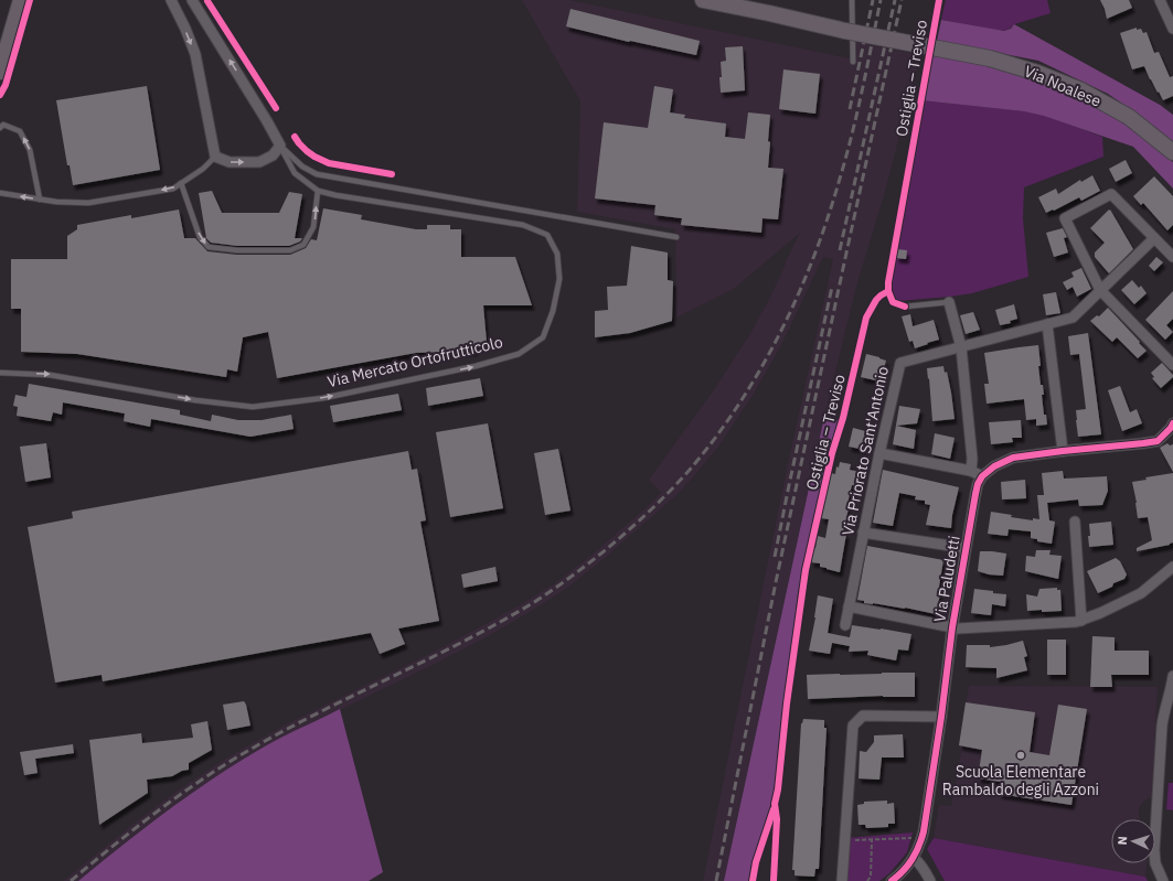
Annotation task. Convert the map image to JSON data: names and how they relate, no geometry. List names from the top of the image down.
{
  "streets": {
    "main road": ["Via Noalese"],
    "street": ["Via Mercato Ortofrutticolo", "Via Priorato Sant'Antonio", "Via Paludetti"],
    "cycle path": ["Ostiglia – Treviso"]
  },
  "places": ["Scuola Elementare Rambaldo degli Azzoni"],
  "north": "left"
}
